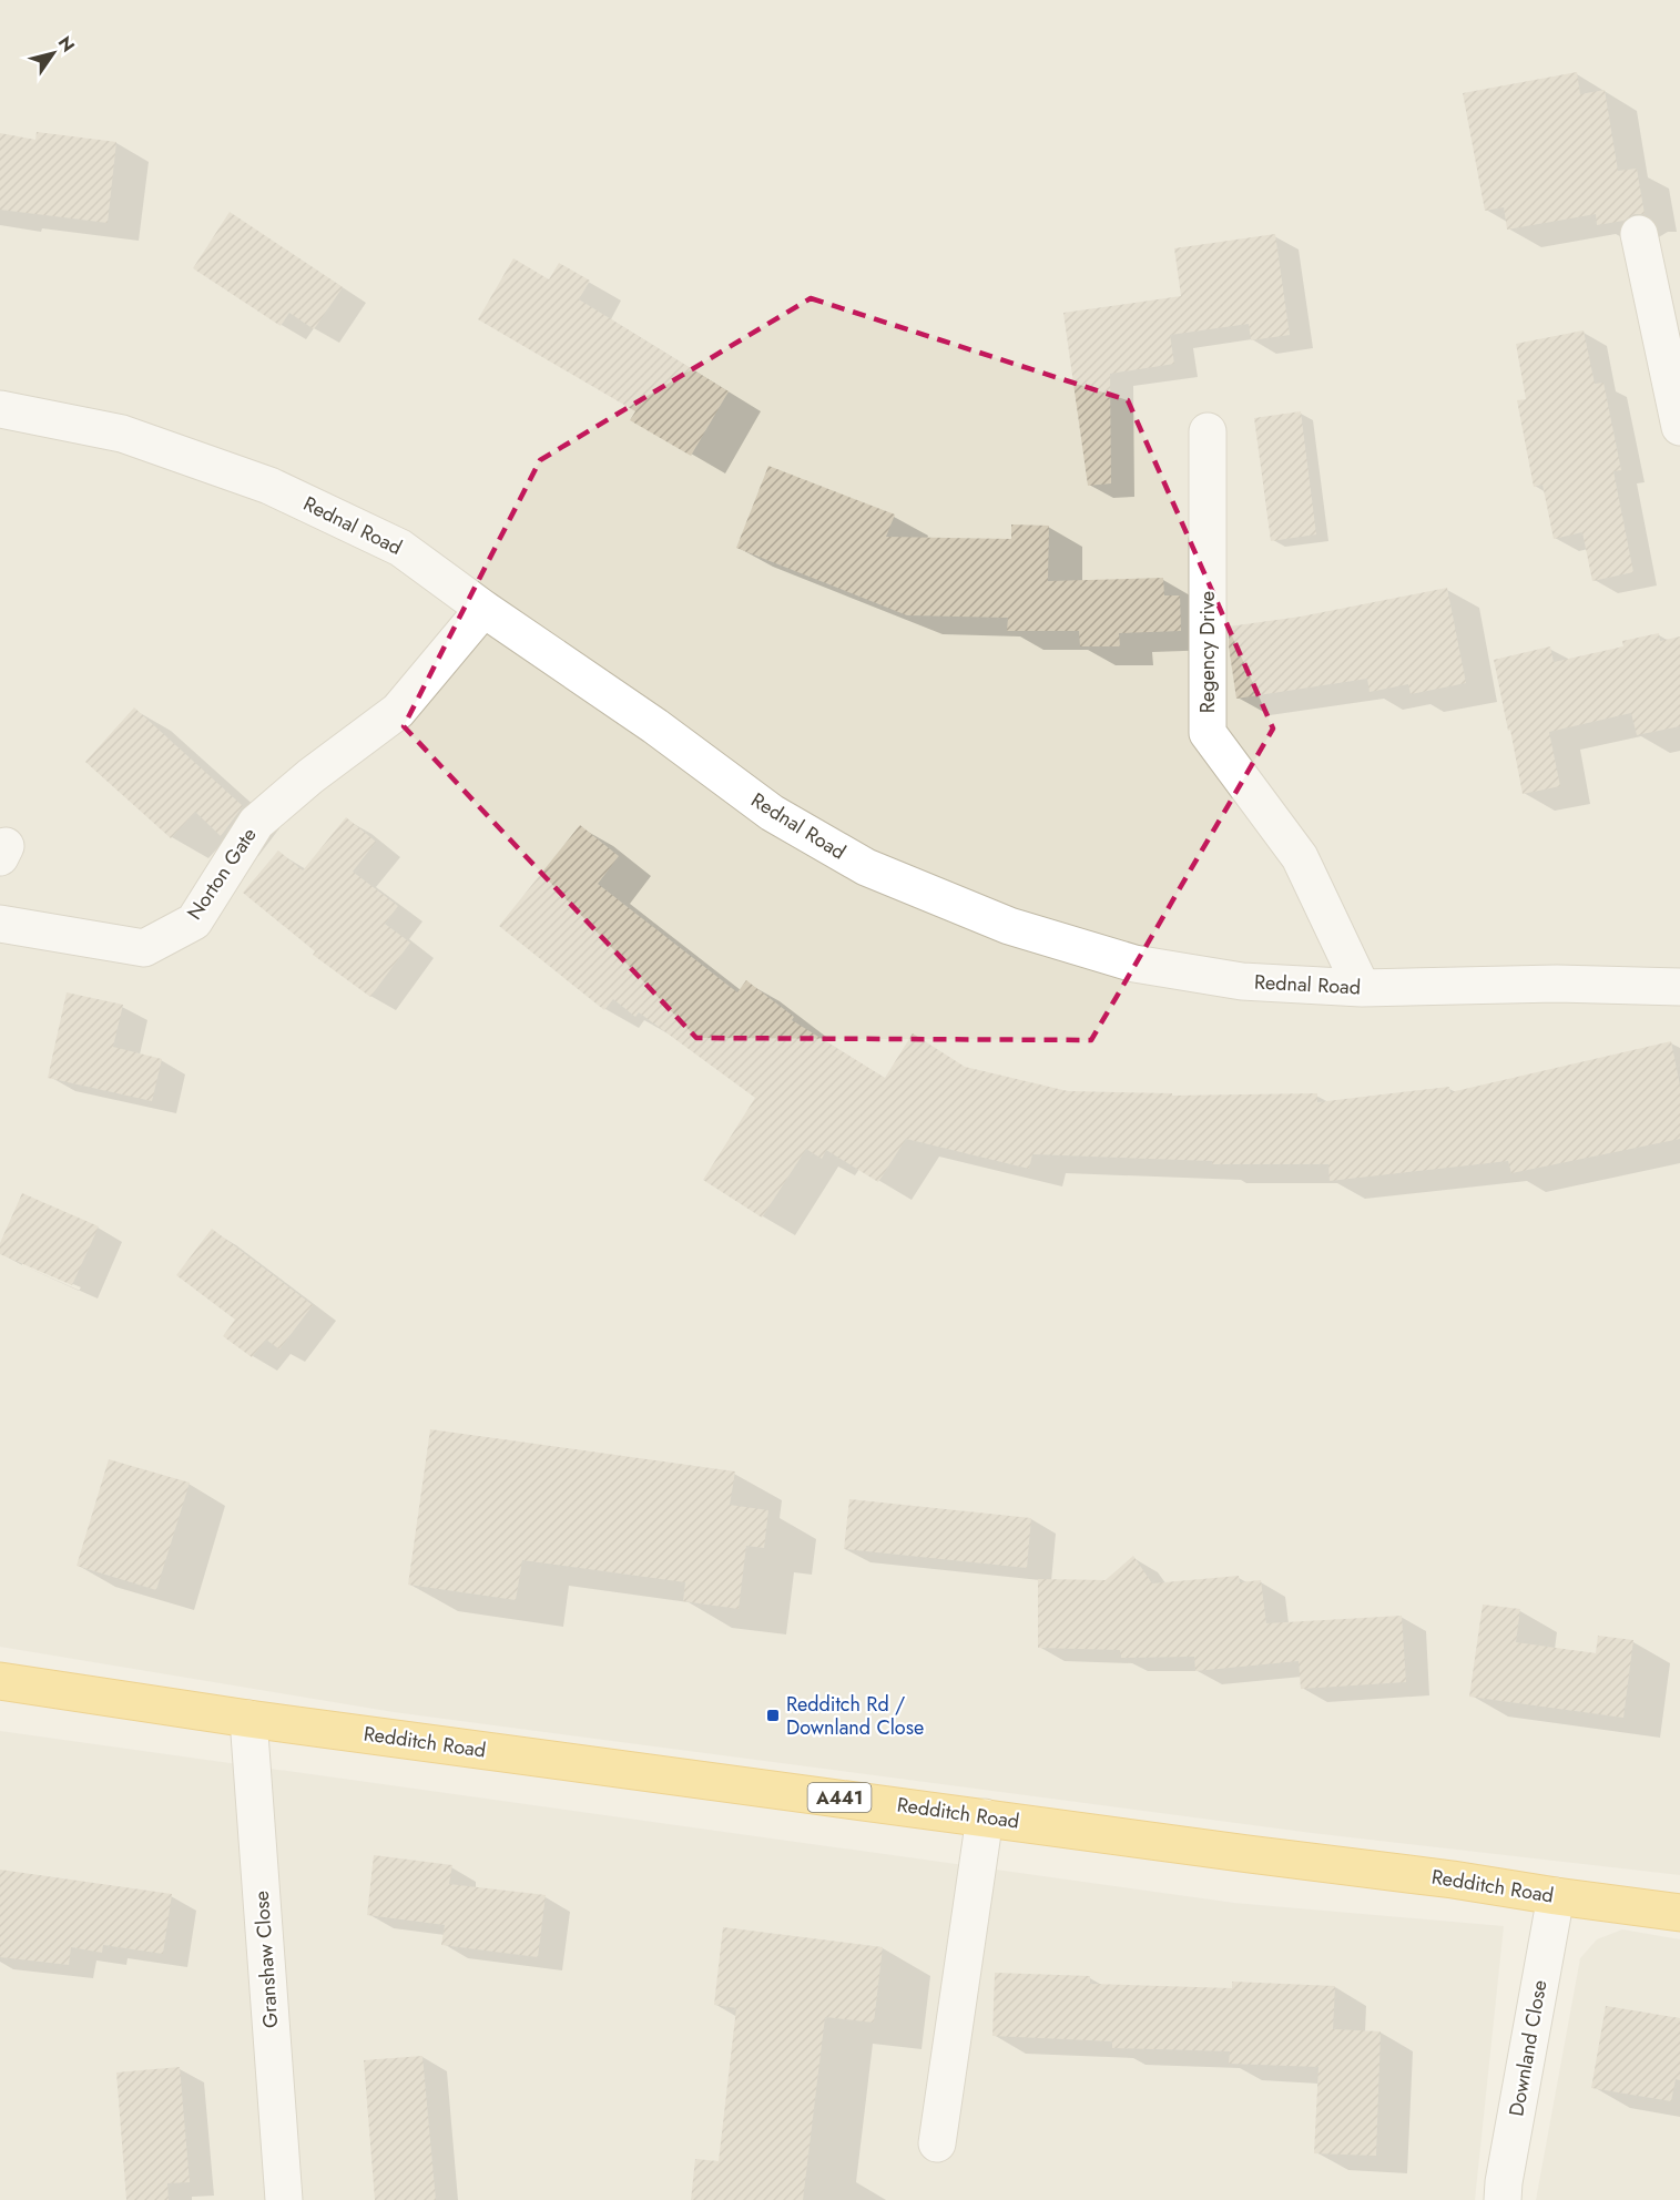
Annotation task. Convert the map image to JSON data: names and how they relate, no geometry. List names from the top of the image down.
{
  "streets": {
    "highway": ["Redditch Road", "A441"],
    "street": [
      "Rednal Road",
      "Regency Drive",
      "Norton Gate",
      "Granshaw Close",
      "Downland Close"
    ]
  },
  "crossings": [
    ["Rednal Road", "Regency Drive"],
    ["Rednal Road", "Norton Gate"],
    ["Redditch Road", "Granshaw Close"],
    ["Redditch Road", "Downland Close"]
  ],
  "places": {
    "transit": ["Redditch Rd / Downland Close"]
  },
  "north": "top right"
}
